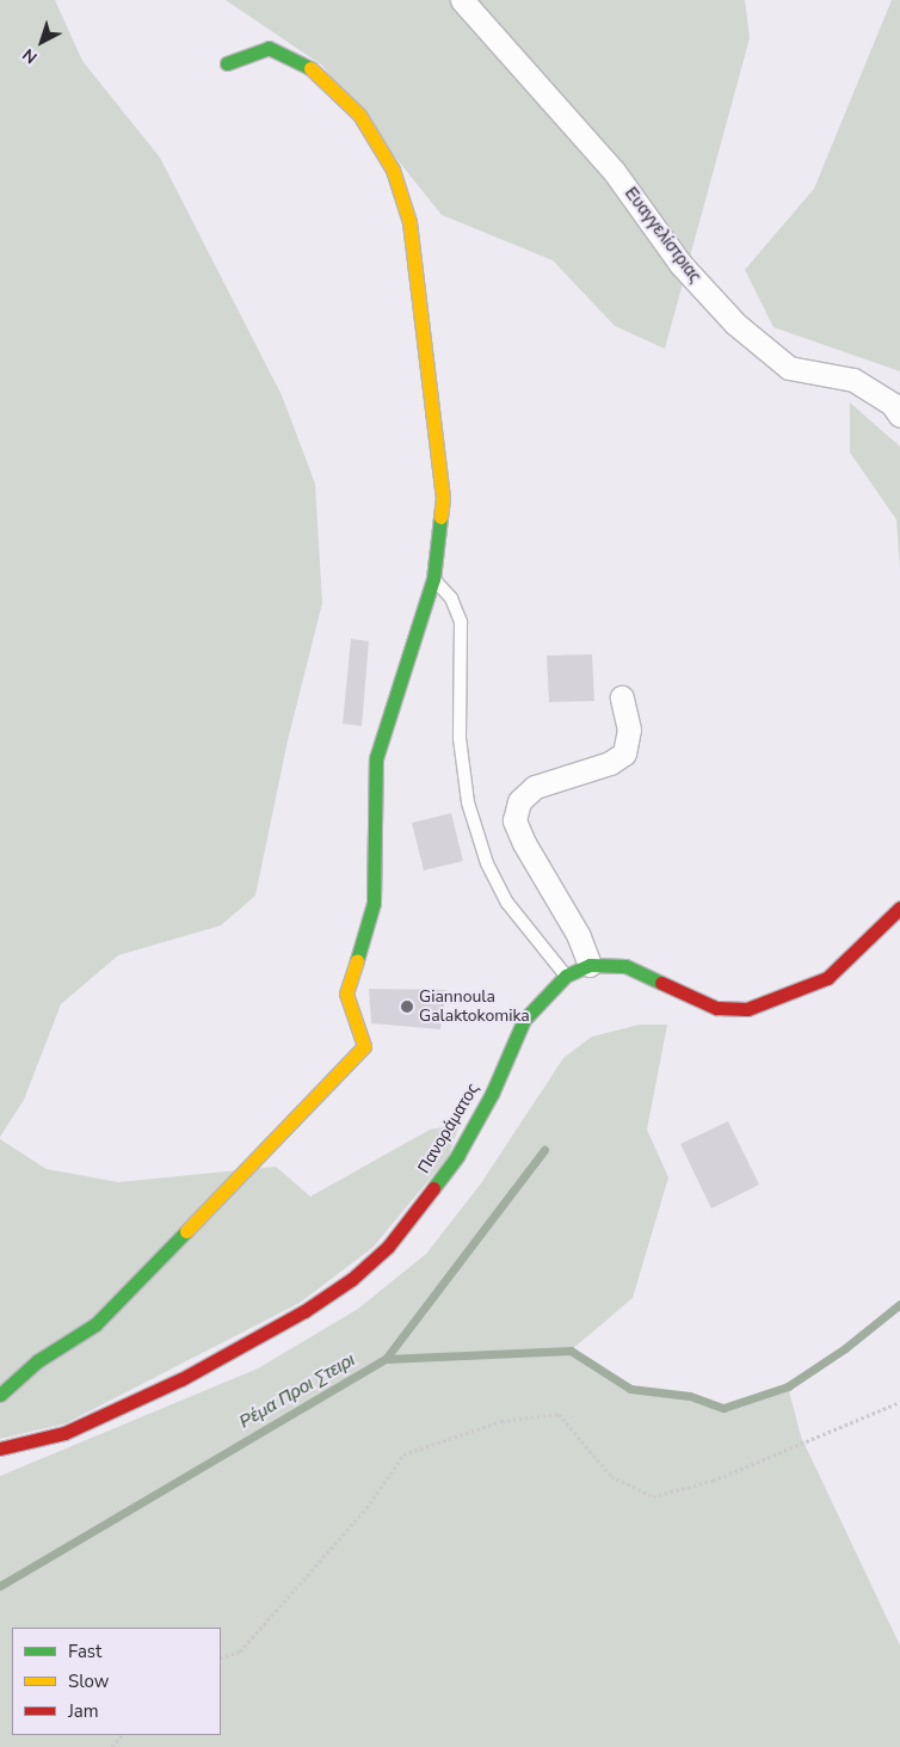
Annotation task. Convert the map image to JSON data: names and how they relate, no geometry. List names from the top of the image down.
{
  "streets": {
    "street": ["Ευαγγελίστριας", "Πανοράματος"]
  },
  "water": ["Ρέμα Προι Στειρι"],
  "places": ["Giannoula Galaktokomika"],
  "legend": ["Fast", "Slow", "Jam"],
  "north": "bottom left"
}
